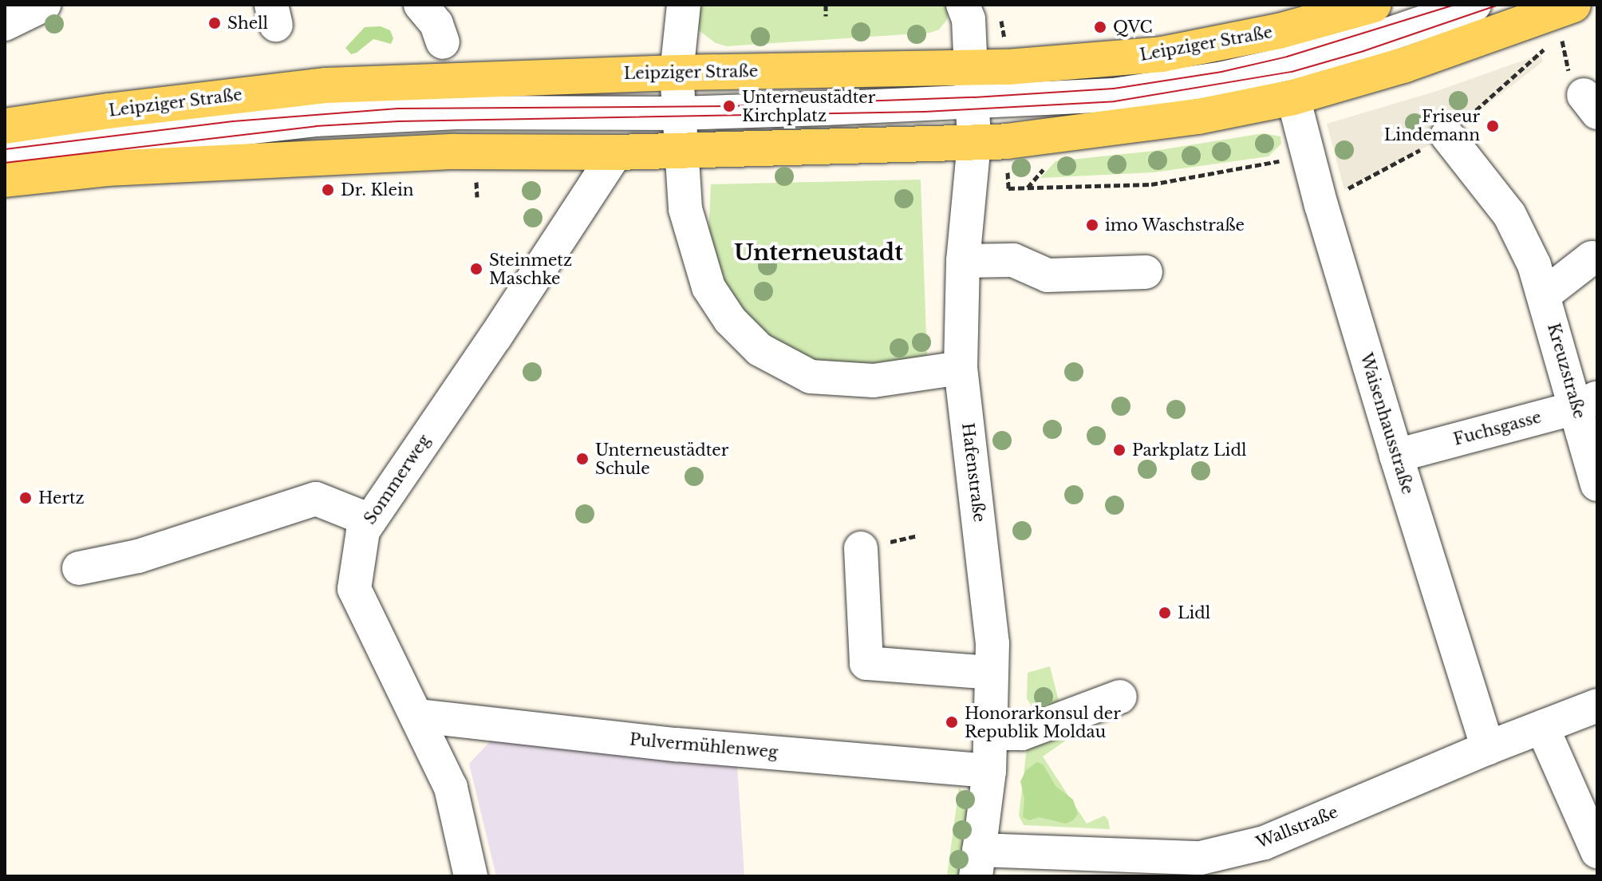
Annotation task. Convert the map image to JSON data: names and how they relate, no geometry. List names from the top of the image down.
{
  "streets": {
    "main road": ["Leipziger Straße"],
    "street": [
      "Kreuzstraße",
      "Waisenhausstraße",
      "Fuchsgasse",
      "Hafenstraße",
      "Sommerweg",
      "Pulvermühlenweg",
      "Wallstraße"
    ]
  },
  "crossings": [
    ["Leipziger Straße", "Hafenstraße"],
    ["Kreuzstraße", "Fuchsgasse"],
    ["Waisenhausstraße", "Fuchsgasse"],
    ["Waisenhausstraße", "Wallstraße"],
    ["Hafenstraße", "Pulvermühlenweg"],
    ["Hafenstraße", "Wallstraße"],
    ["Sommerweg", "Pulvermühlenweg"]
  ],
  "districts": ["Unterneustadt"],
  "places": [
    "Shell",
    "QVC",
    "Unterneustädter Kirchplatz",
    "Friseur Lindemann",
    "Dr. Klein",
    "imo Waschstraße",
    "Steinmetz Maschke",
    "Parkplatz Lidl",
    "Unterneustädter Schule",
    "Hertz",
    "Lidl",
    "Honorarkonsul der Republik Moldau"
  ]
}
